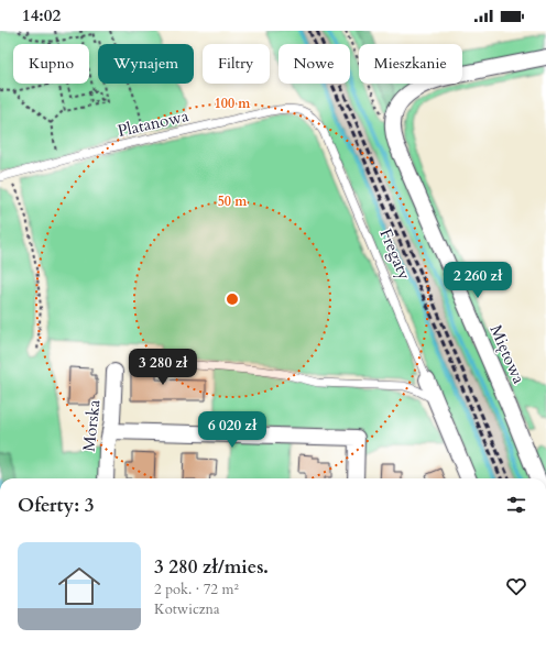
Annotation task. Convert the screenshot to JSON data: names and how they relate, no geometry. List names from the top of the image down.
{
  "streets": {
    "street": ["Fregaty", "Miętowa", "Morska"],
    "lane": ["Platanowa"]
  },
  "crossings": [
    ["Platanowa", "Fregaty"]
  ],
  "page": {
    "status": "14:02",
    "chip": [
      "Kupno",
      "Wynajem",
      "Filtry",
      "Nowe",
      "Mieszkanie"
    ],
    "price": ["2 260 zł", "3 280 zł", "6 020 zł"],
    "heading": "Oferty: 3",
    "list": [
      {
        "name": "3 280 zł/mies.",
        "note": "2 pok. · 72 m² · Kotwiczna"
      }
    ]
  },
  "rings": ["100 m", "50 m"]
}
